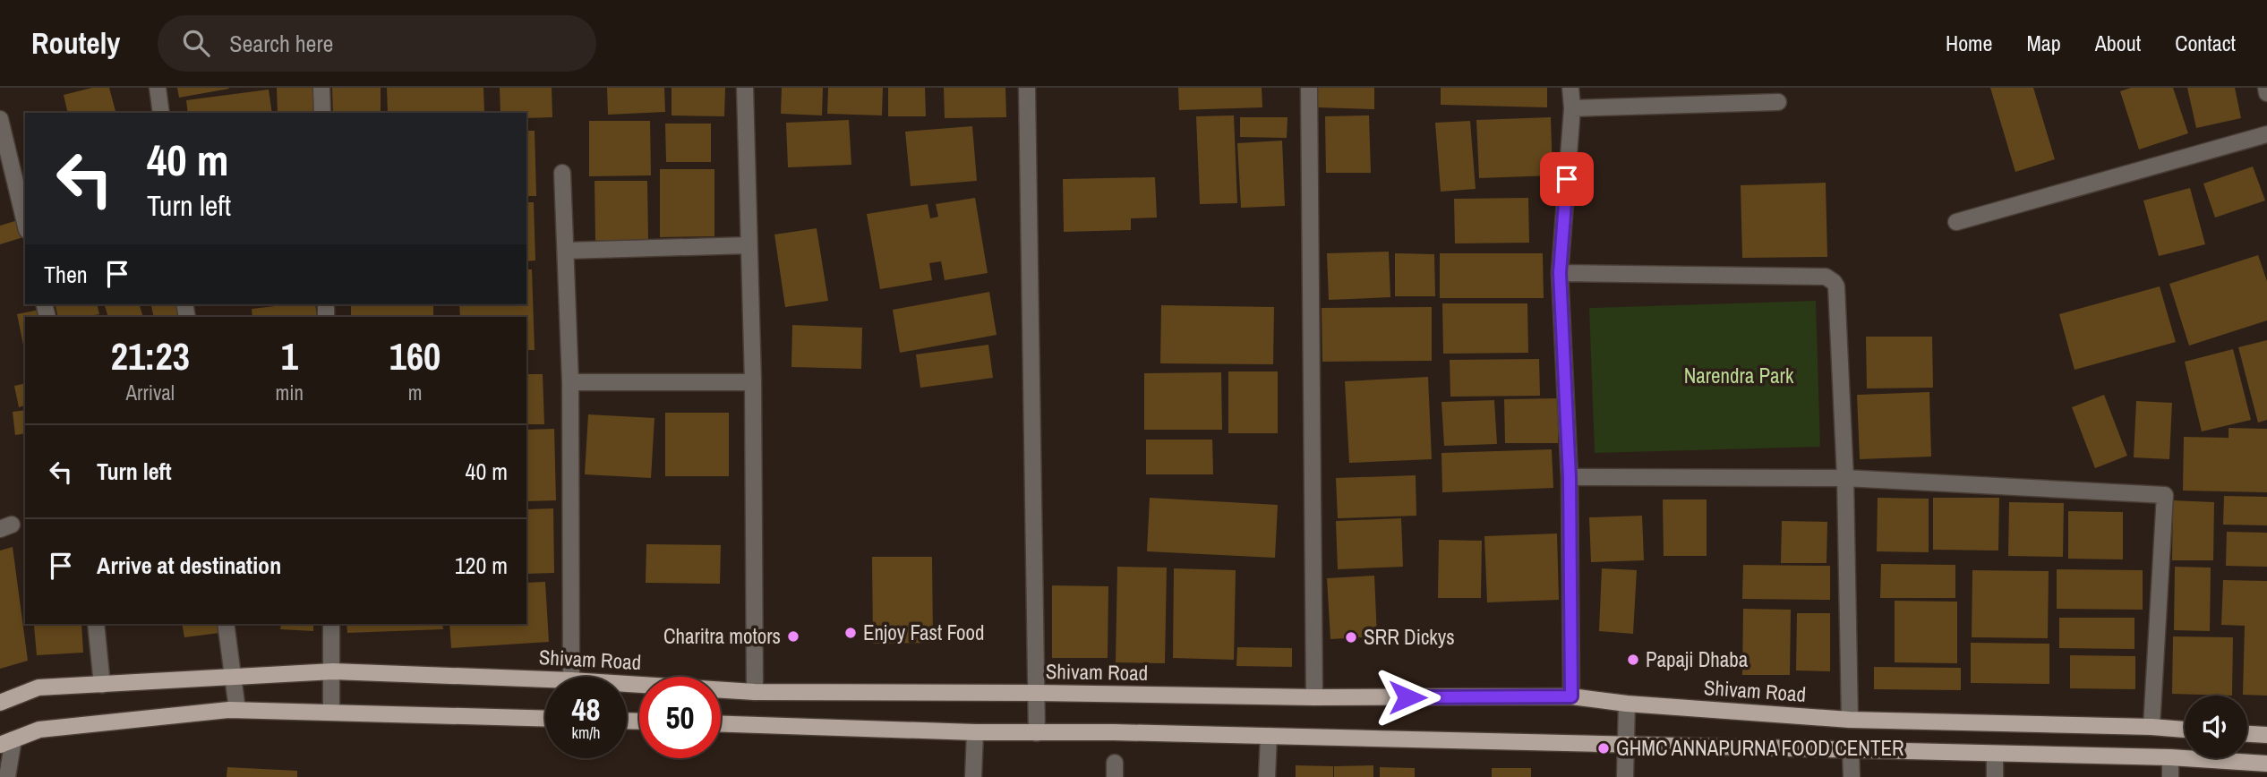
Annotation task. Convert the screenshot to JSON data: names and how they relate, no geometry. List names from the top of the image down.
{
  "streets": {
    "main road": ["Shivam Road"]
  },
  "parks": ["Narendra Park"],
  "places": [
    "Enjoy Fast Food",
    "Charitra motors",
    "SRR Dickys",
    "Papaji Dhaba",
    "GHMC ANNAPURNA FOOD CENTER"
  ],
  "page": {
    "header": "Routely",
    "search": "Search here",
    "nav": [
      "Home",
      "Map",
      "About",
      "Contact"
    ],
    "turn": ["40 m", "Turn left"],
    "then": "Then",
    "eta": [
      "21:23",
      "Arrival",
      "1",
      "min",
      "160",
      "m"
    ],
    "list": [
      {
        "name": "Turn left",
        "value": "40 m"
      },
      {
        "name": "Arrive at destination",
        "value": "120 m"
      }
    ],
    "speed": "48 km/h",
    "limit": "50"
  }
}
